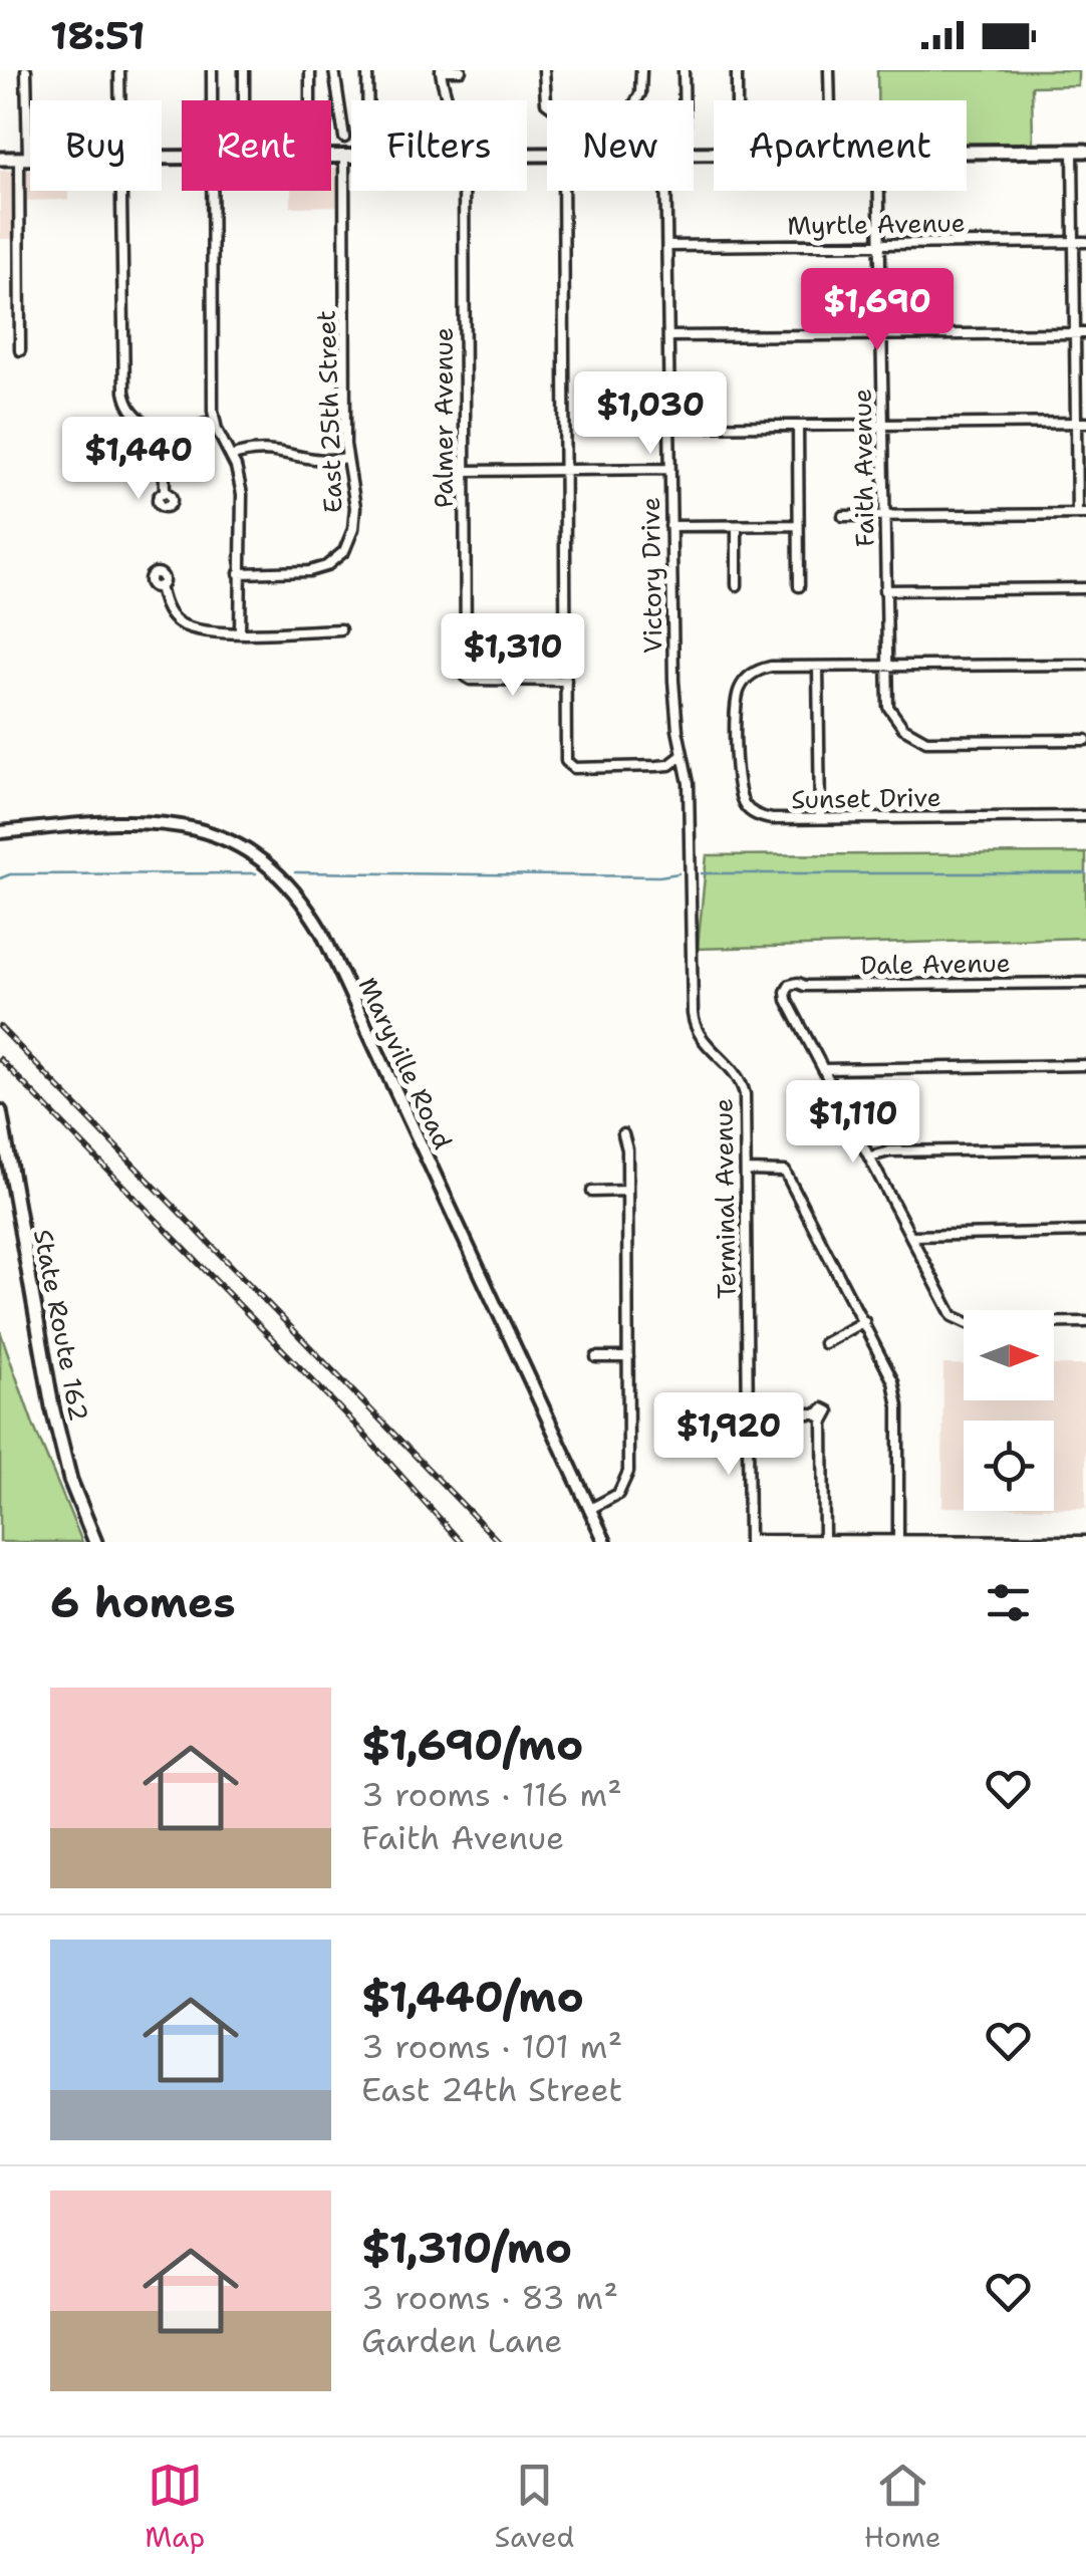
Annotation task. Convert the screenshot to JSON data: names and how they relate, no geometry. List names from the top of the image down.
{
  "streets": {
    "main road": ["Maryville Road", "State Route 162"],
    "street": [
      "Myrtle Avenue",
      "East 25th Street",
      "Palmer Avenue",
      "Faith Avenue",
      "Victory Drive",
      "Sunset Drive",
      "Dale Avenue",
      "Terminal Avenue"
    ]
  },
  "crossings": [
    ["Myrtle Avenue", "Faith Avenue"],
    ["Myrtle Avenue", "Victory Drive"],
    ["Faith Avenue", "Sunset Drive"],
    ["Victory Drive", "Terminal Avenue"]
  ],
  "north": "right",
  "page": {
    "status": "18:51",
    "chip": [
      "Buy",
      "Rent",
      "Filters",
      "New",
      "Apartment"
    ],
    "price": [
      "$1,690",
      "$1,030",
      "$1,440",
      "$1,310",
      "$1,110",
      "$1,920"
    ],
    "heading": "6 homes",
    "list": [
      {
        "name": "$1,690/mo",
        "note": "3 rooms · 116 m² · Faith Avenue"
      },
      {
        "name": "$1,440/mo",
        "note": "3 rooms · 101 m² · East 24th Street"
      },
      {
        "name": "$1,310/mo",
        "note": "3 rooms · 83 m² · Garden Lane"
      }
    ],
    "tabs": ["Map", "Saved", "Home"]
  }
}
